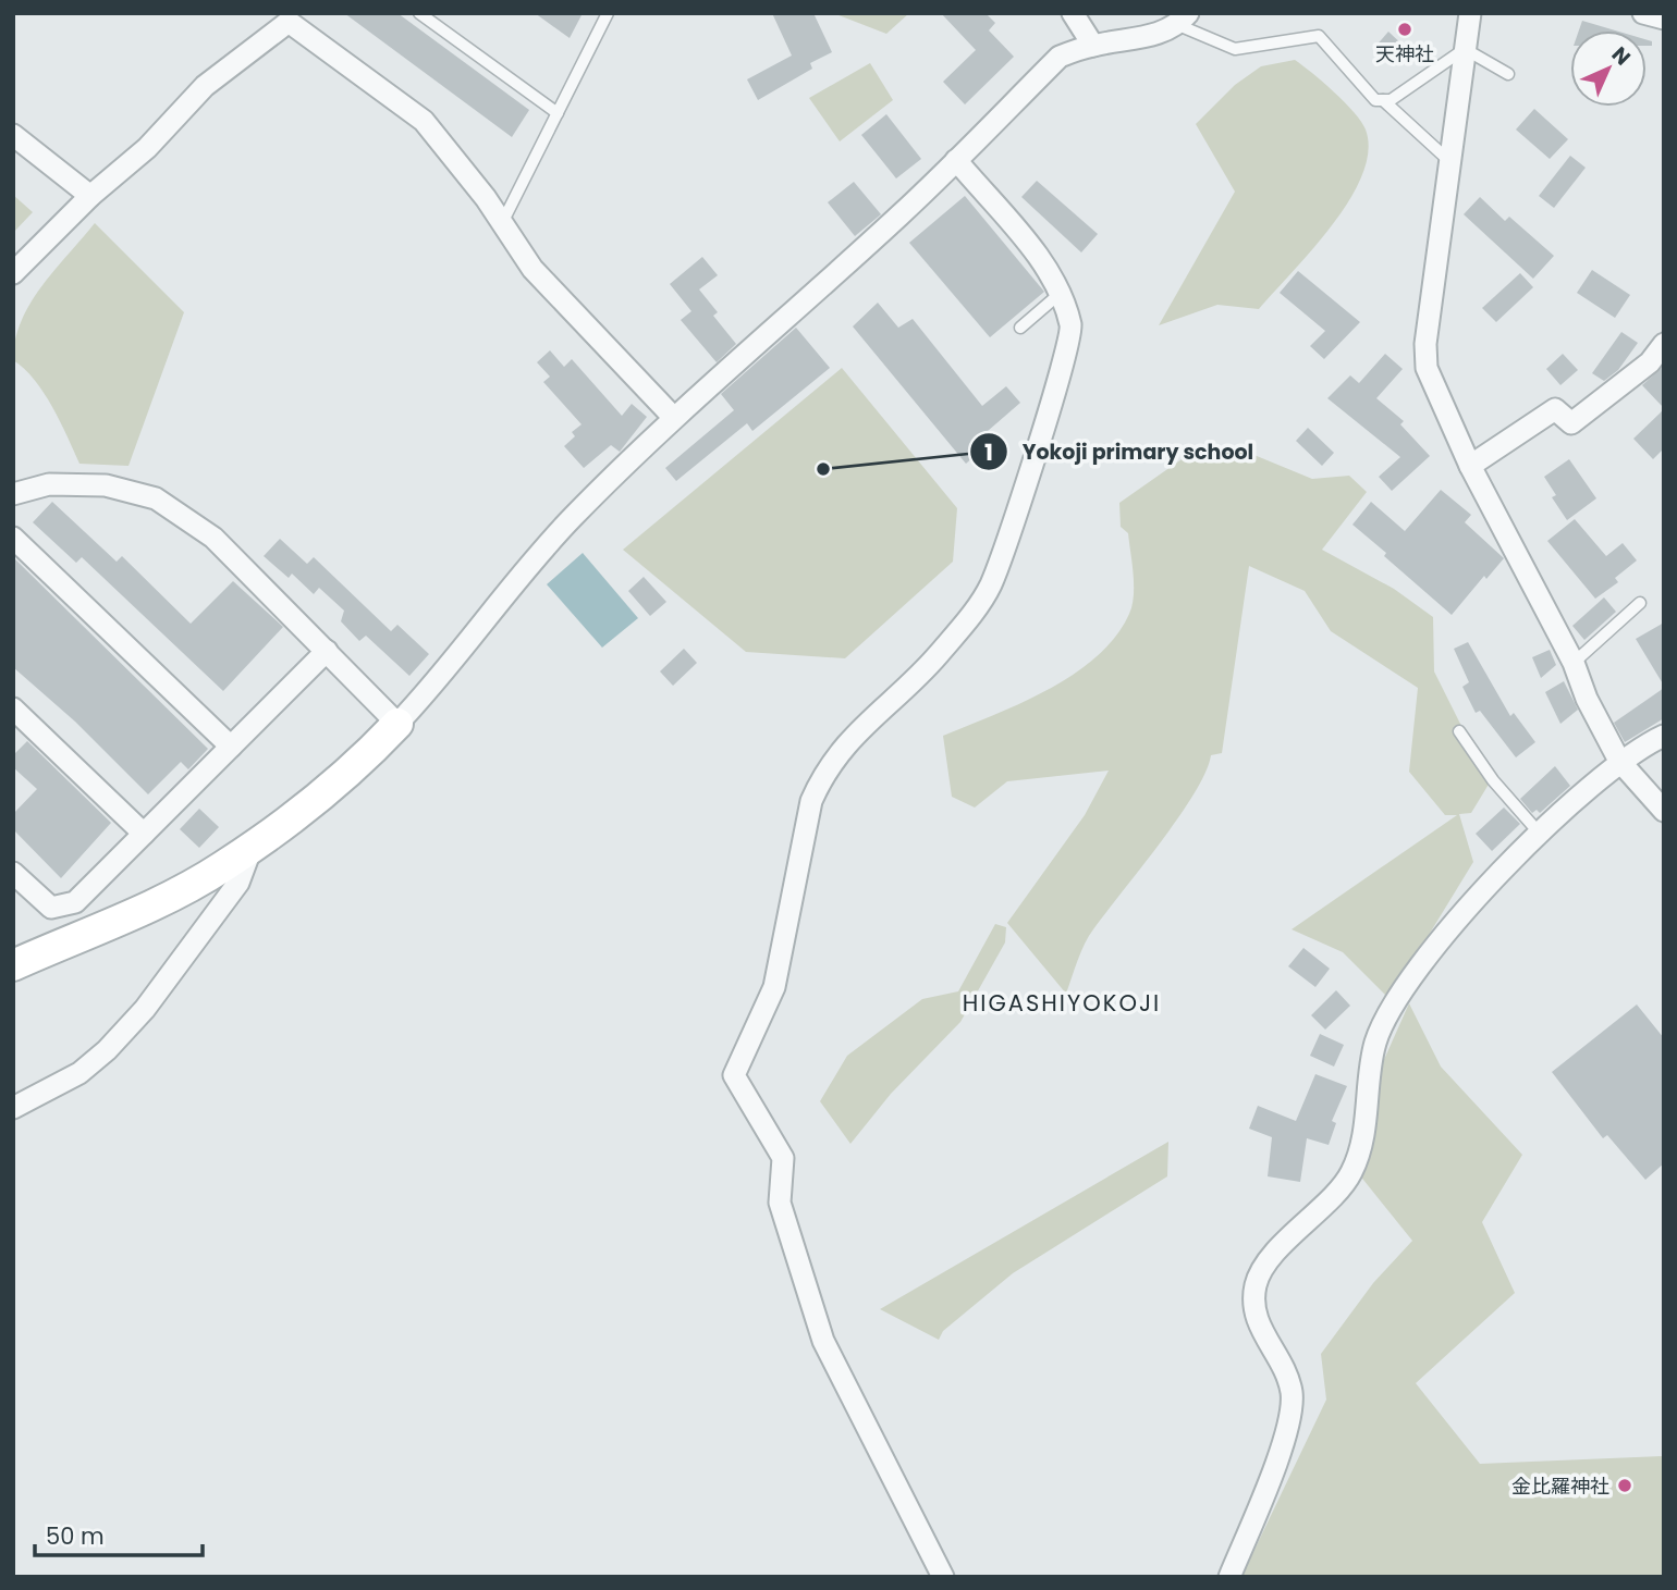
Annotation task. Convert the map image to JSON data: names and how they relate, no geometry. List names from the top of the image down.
{
  "districts": ["HIGASHIYOKOJI"],
  "places": ["天神社", "Yokoji primary school", "金比羅神社"],
  "scale_bar": "50 m",
  "north": "top right"
}
